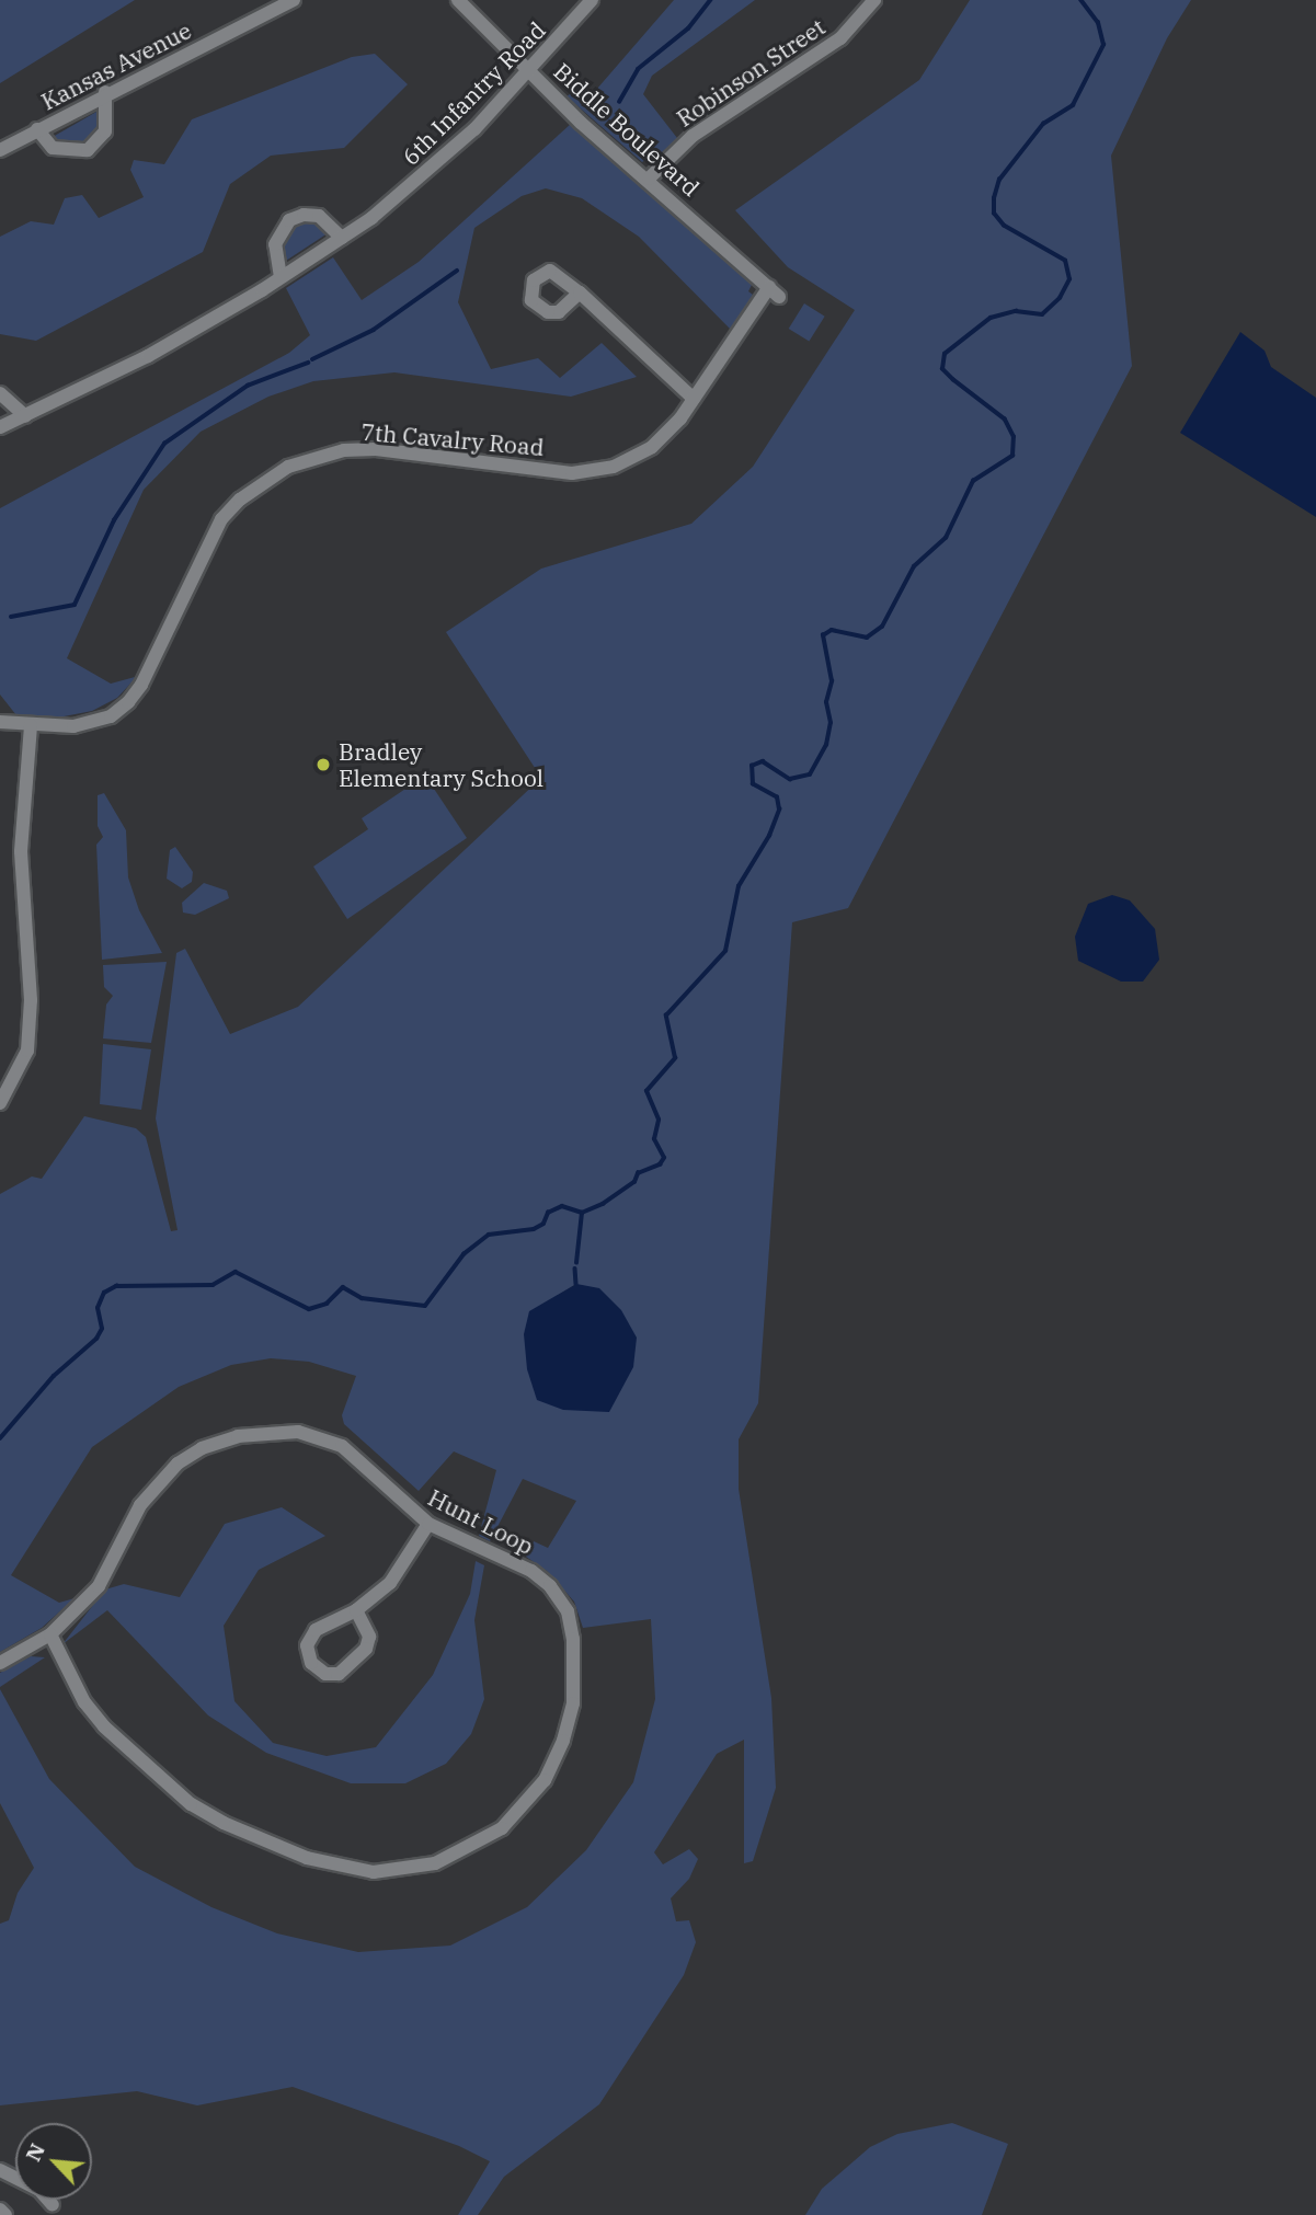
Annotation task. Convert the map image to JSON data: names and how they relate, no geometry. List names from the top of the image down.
{
  "streets": {
    "street": [
      "Kansas Avenue",
      "Robinson Street",
      "6th Infantry Road",
      "Biddle Boulevard",
      "7th Cavalry Road",
      "Hunt Loop"
    ]
  },
  "crossings": [
    ["Robinson Street", "Biddle Boulevard"],
    ["6th Infantry Road", "Biddle Boulevard"],
    ["Biddle Boulevard", "7th Cavalry Road"]
  ],
  "places": ["Bradley Elementary School"],
  "north": "top left"
}
